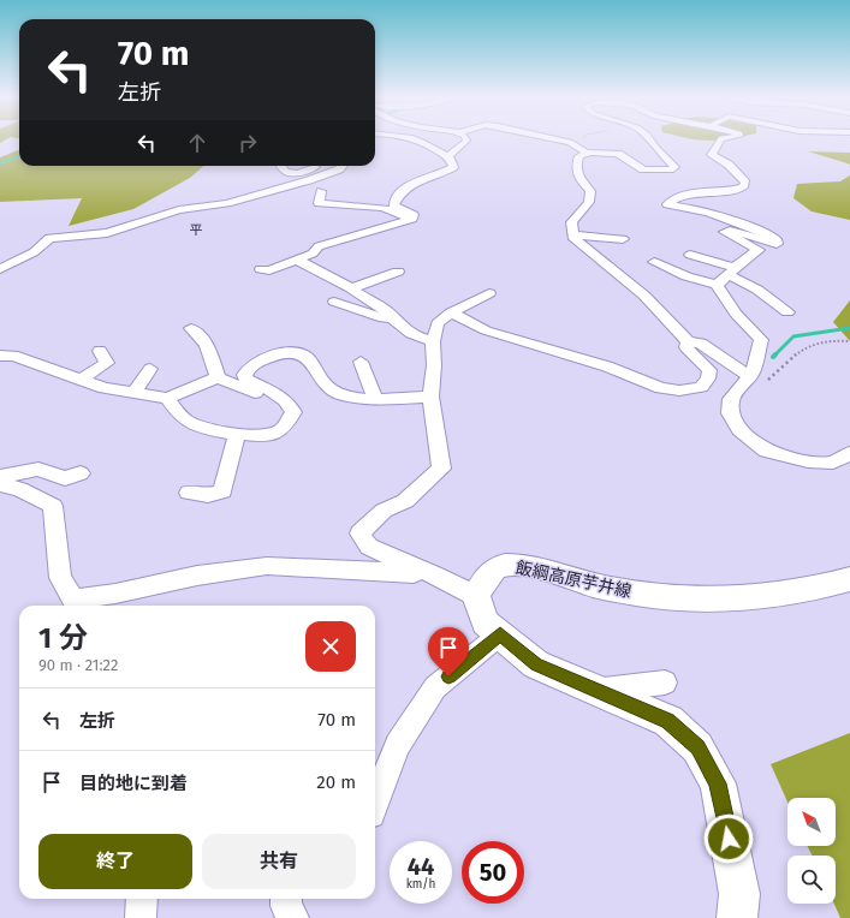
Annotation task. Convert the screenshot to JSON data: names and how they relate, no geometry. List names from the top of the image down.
{
  "streets": {
    "main road": ["飯綱高原芋井線"]
  },
  "districts": ["平"],
  "north": "top left",
  "page": {
    "turn": ["70 m", "左折"],
    "heading": ["1 分", "90 m · 21:22"],
    "list": [
      {
        "name": "左折",
        "value": "70 m"
      },
      {
        "name": "目的地に到着",
        "value": "20 m"
      }
    ],
    "buttons": ["終了", "共有"],
    "speed": "44 km/h",
    "limit": "50"
  }
}
